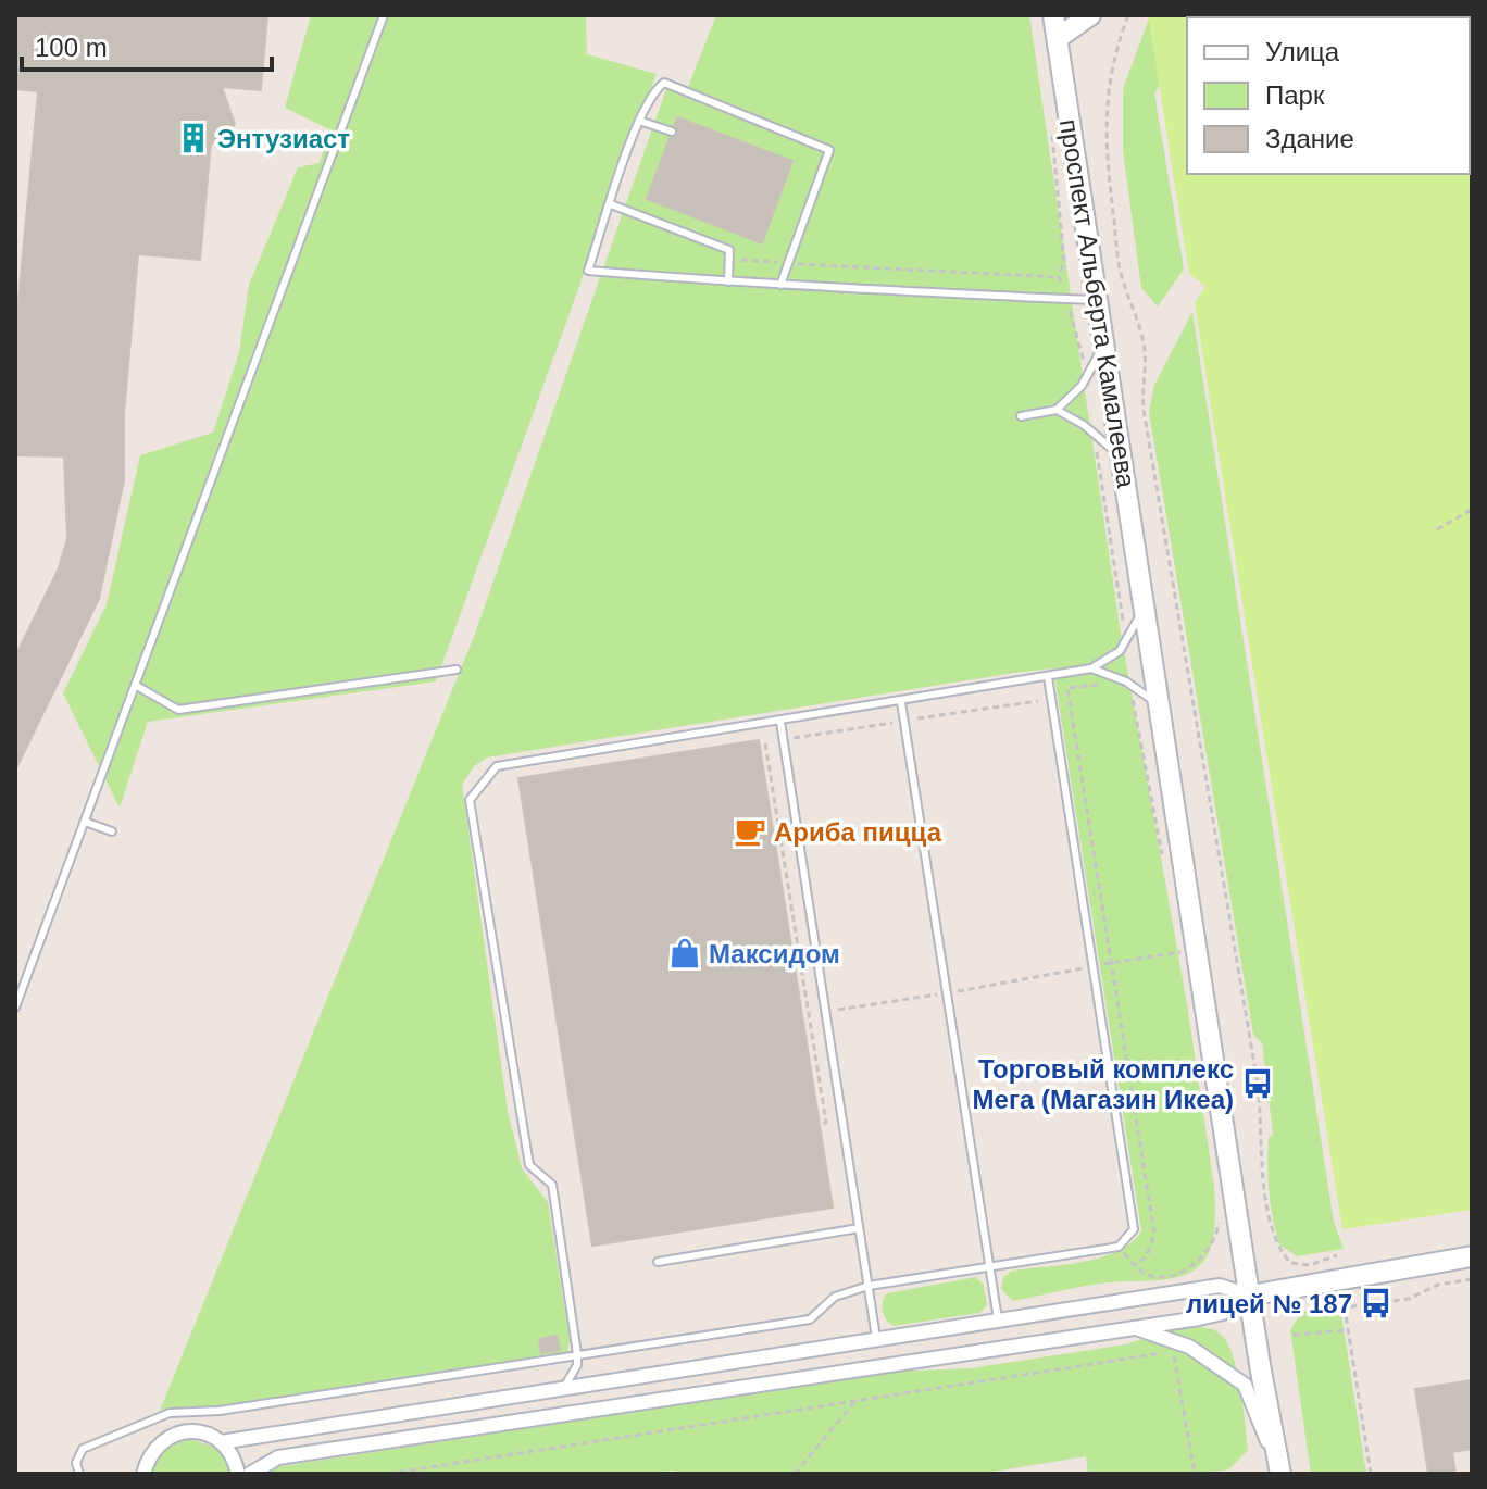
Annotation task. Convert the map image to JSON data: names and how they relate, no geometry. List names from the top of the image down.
{
  "streets": {
    "main road": ["проспект Альберта Камалеева"]
  },
  "places": {
    "building": ["Энтузиаст"],
    "cafe": ["Ариба пицца"],
    "shop": ["Максидом"],
    "bus stop": ["Торговый комплекс Мега (Магазин Икеа)", "лицей № 187"]
  },
  "legend": ["Улица", "Парк", "Здание"],
  "scale_bar": "100 m"
}
